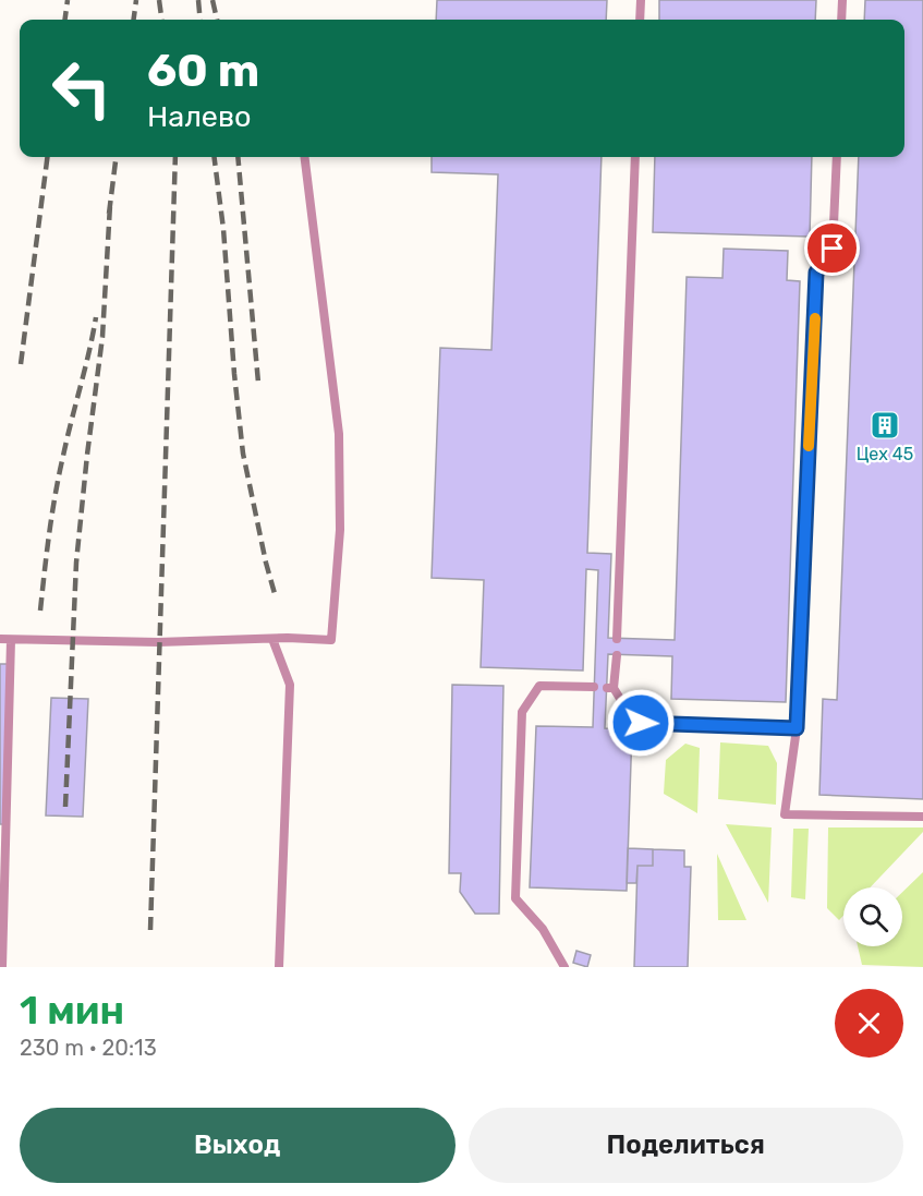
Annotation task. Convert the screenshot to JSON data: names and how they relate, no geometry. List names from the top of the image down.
{
  "places": {
    "building": ["Цех 45"]
  },
  "page": {
    "turn": ["60 m", "Налево"],
    "heading": ["1 мин", "230 m · 20:13"],
    "buttons": ["Выход", "Поделиться"]
  }
}
